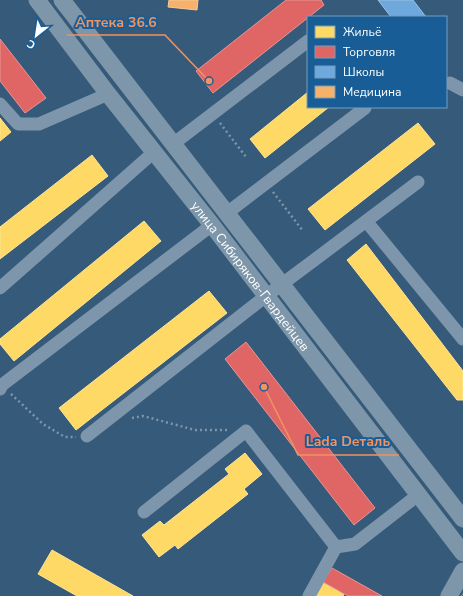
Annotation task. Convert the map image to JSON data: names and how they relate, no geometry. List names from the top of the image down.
{
  "streets": {
    "main road": ["улица Сибиряков-Гвардейцев"]
  },
  "places": ["Аптека 36.6", "Lada Dеталь"],
  "legend": [
    "Жильё",
    "Торговля",
    "Школы",
    "Медицина"
  ],
  "north": "bottom left"
}
